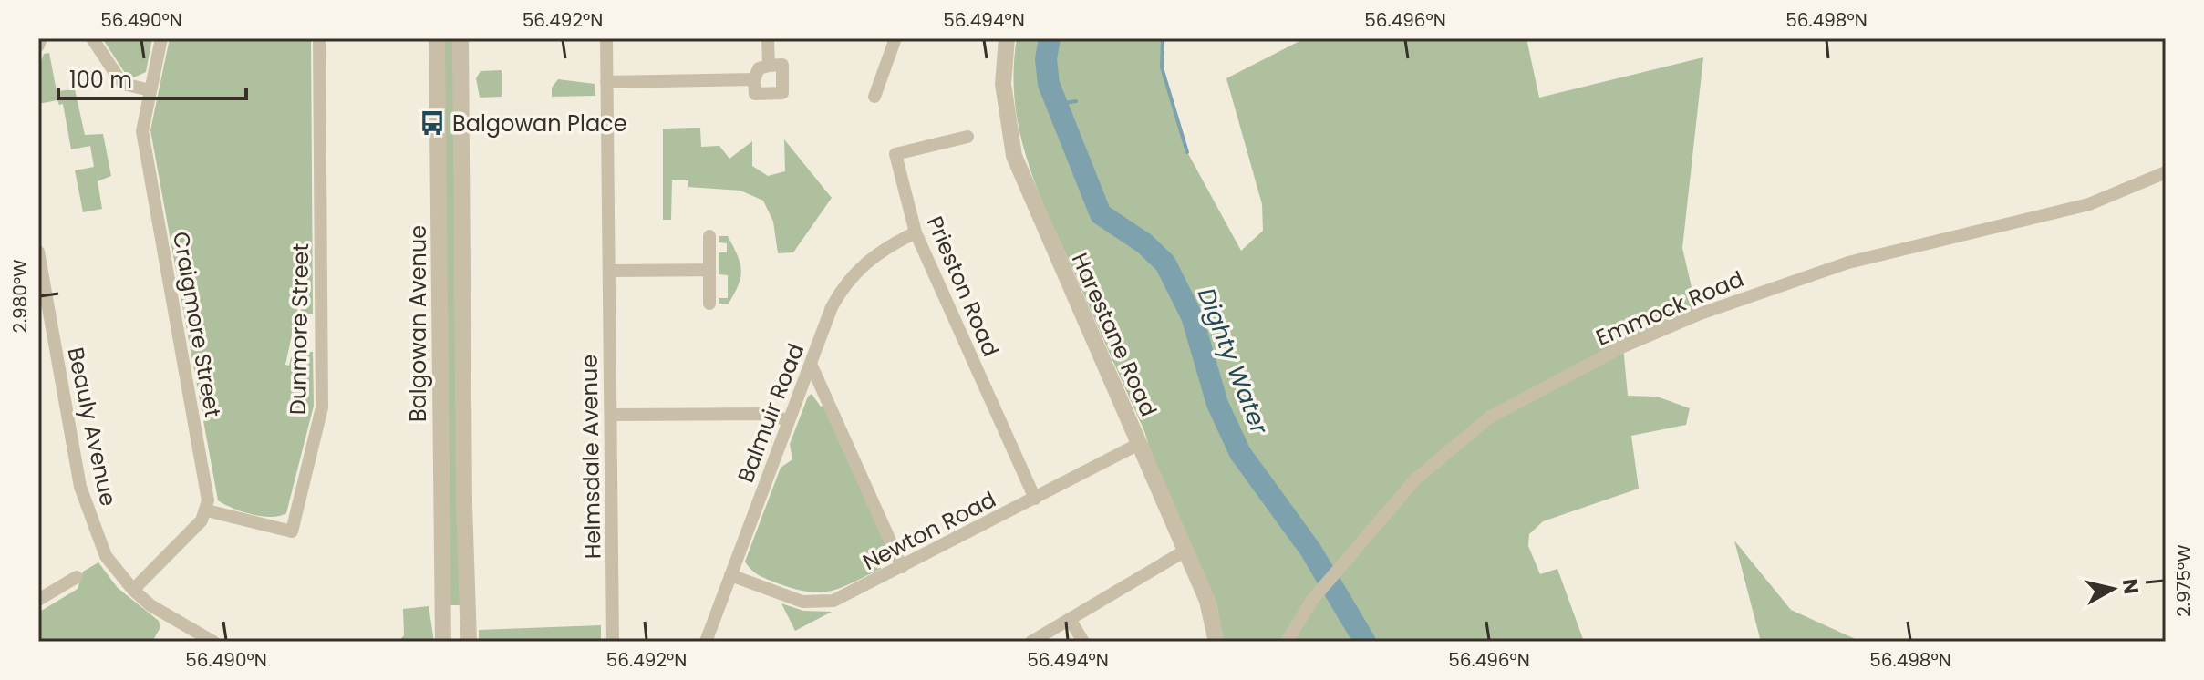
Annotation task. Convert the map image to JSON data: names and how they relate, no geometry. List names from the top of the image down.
{
  "streets": {
    "street": [
      "Prieston Road",
      "Emmock Road",
      "Balgowan Avenue",
      "Craigmore Street",
      "Dunmore Street",
      "Harestane Road",
      "Balmuir Road",
      "Beauly Avenue",
      "Helmsdale Avenue",
      "Newton Road"
    ]
  },
  "crossings": [
    ["Prieston Road", "Balmuir Road"],
    ["Prieston Road", "Newton Road"],
    ["Craigmore Street", "Dunmore Street"],
    ["Harestane Road", "Newton Road"],
    ["Balmuir Road", "Newton Road"]
  ],
  "water": ["Dighty Water"],
  "places": {
    "bus stop": ["Balgowan Place"]
  },
  "scale_bar": "100 m",
  "north": "right",
  "coordinates": [
    "56.490°N",
    "56.492°N",
    "56.494°N",
    "56.496°N",
    "56.498°N",
    "2.980°W",
    "2.975°W"
  ]
}
